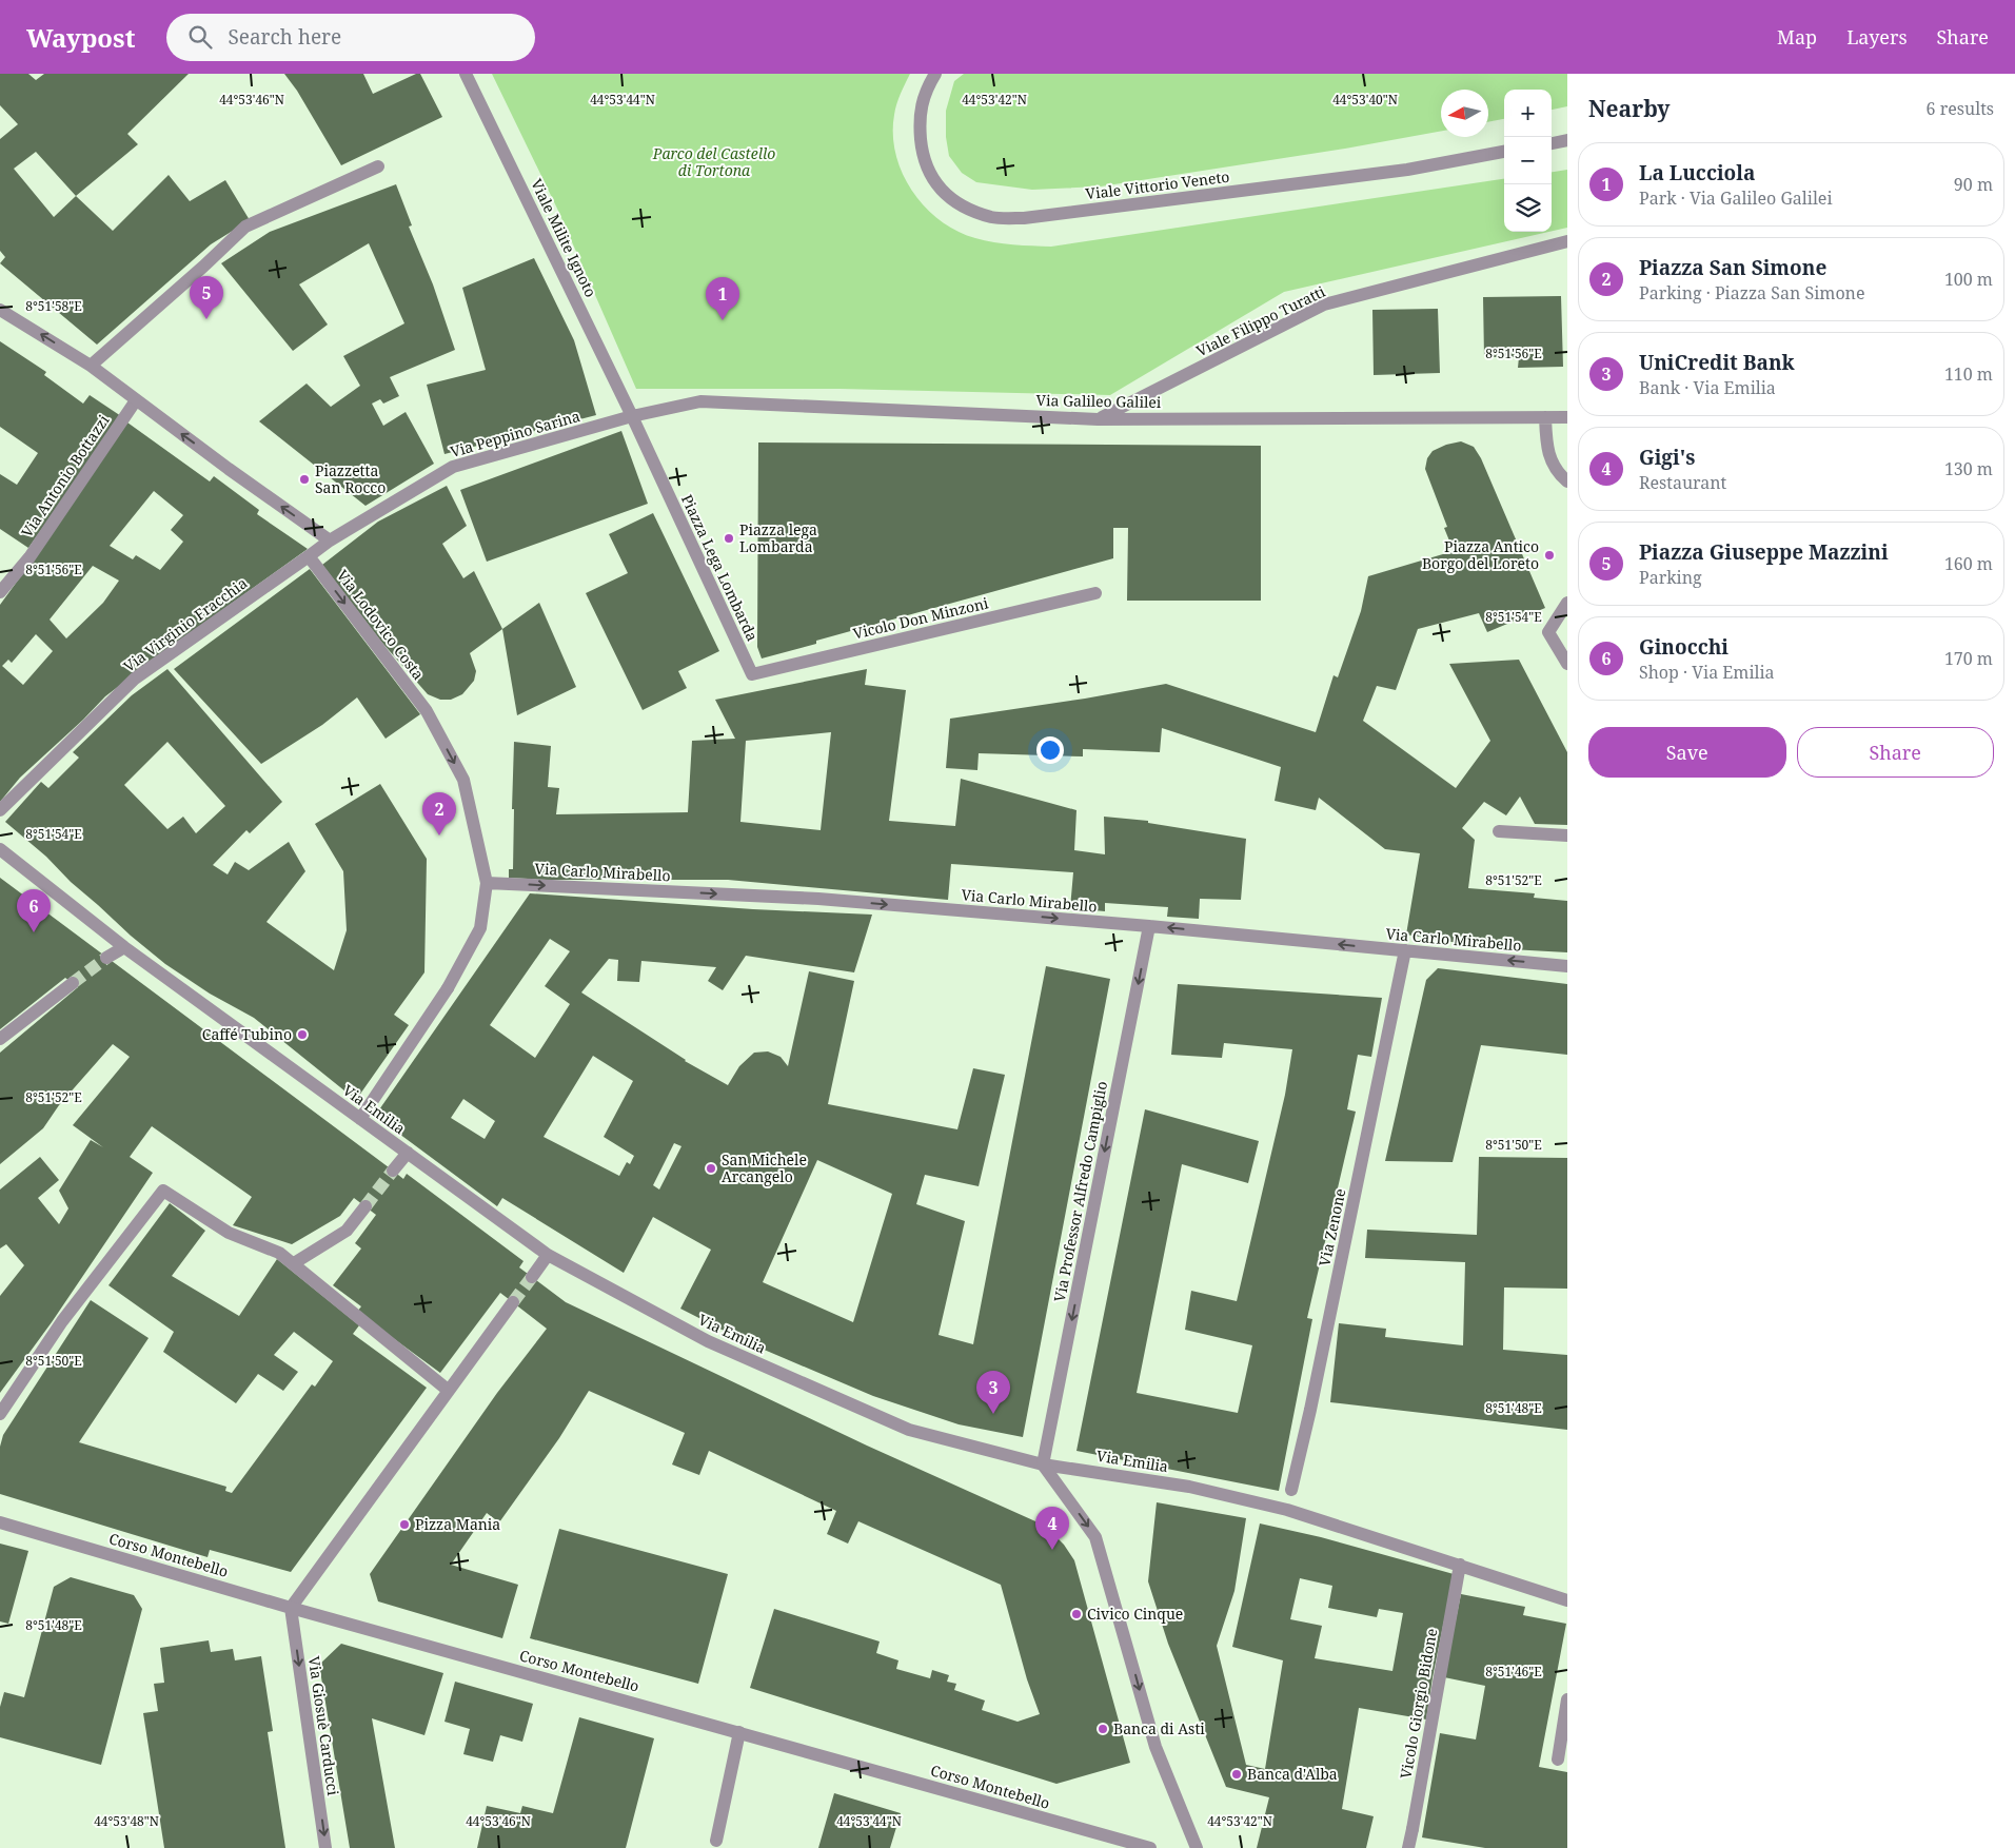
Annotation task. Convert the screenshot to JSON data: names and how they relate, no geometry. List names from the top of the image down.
{
  "streets": {
    "street": [
      "Viale Vittorio Veneto",
      "Viale Milite Ignoto",
      "Viale Filippo Turatti",
      "Via Galileo Galilei",
      "Via Peppino Sarina",
      "Via Antonio Bottazzi",
      "Piazza Lega Lombarda",
      "Vicolo Don Minzoni",
      "Via Virginio Fracchia",
      "Via Lodovico Costa",
      "Via Carlo Mirabello",
      "Via Emilia",
      "Via Professor Alfredo Campiglio",
      "Via Zenone",
      "Corso Montebello",
      "Vicolo Giorgio Bidone",
      "Via Giosuè Carducci"
    ]
  },
  "crossings": [
    ["Viale Milite Ignoto", "Via Galileo Galilei"],
    ["Viale Milite Ignoto", "Via Peppino Sarina"],
    ["Viale Milite Ignoto", "Piazza Lega Lombarda"],
    ["Viale Filippo Turatti", "Via Galileo Galilei"],
    ["Via Galileo Galilei", "Via Peppino Sarina"],
    ["Via Galileo Galilei", "Piazza Lega Lombarda"],
    ["Via Peppino Sarina", "Piazza Lega Lombarda"],
    ["Via Peppino Sarina", "Via Virginio Fracchia"],
    ["Piazza Lega Lombarda", "Vicolo Don Minzoni"],
    ["Via Virginio Fracchia", "Via Lodovico Costa"],
    ["Via Lodovico Costa", "Via Carlo Mirabello"],
    ["Via Carlo Mirabello", "Via Professor Alfredo Campiglio"],
    ["Via Carlo Mirabello", "Via Zenone"],
    ["Via Emilia", "Via Professor Alfredo Campiglio"],
    ["Via Emilia", "Via Zenone"],
    ["Via Emilia", "Vicolo Giorgio Bidone"],
    ["Corso Montebello", "Via Giosuè Carducci"]
  ],
  "one_way": ["Via Lodovico Costa", "Via Professor Alfredo Campiglio", "Via Giosuè Carducci"],
  "parks": ["Parco del Castello di Tortona"],
  "places": [
    "Piazzetta San Rocco",
    "Piazza lega Lombarda",
    "Piazza Antico Borgo del Loreto",
    "Caffé Tubino",
    "San Michele Arcangelo",
    "Pizza Mania",
    "Civico Cinque",
    "Banca di Asti",
    "Banca d'Alba"
  ],
  "north": "left",
  "page": {
    "header": "Waypost",
    "search": "Search here",
    "nav": ["Map", "Layers", "Share"],
    "heading": ["Nearby", "6 results"],
    "map_buttons": ["+", "−"],
    "list": [
      {
        "mark": "1",
        "name": "La Lucciola",
        "note": "Park · Via Galileo Galilei",
        "value": "90 m"
      },
      {
        "mark": "2",
        "name": "Piazza San Simone",
        "note": "Parking · Piazza San Simone",
        "value": "100 m"
      },
      {
        "mark": "3",
        "name": "UniCredit Bank",
        "note": "Bank · Via Emilia",
        "value": "110 m"
      },
      {
        "mark": "4",
        "name": "Gigi's",
        "note": "Restaurant",
        "value": "130 m"
      },
      {
        "mark": "5",
        "name": "Piazza Giuseppe Mazzini",
        "note": "Parking",
        "value": "160 m"
      },
      {
        "mark": "6",
        "name": "Ginocchi",
        "note": "Shop · Via Emilia",
        "value": "170 m"
      }
    ],
    "pins": [
      "5",
      "1",
      "2",
      "6",
      "3",
      "4"
    ],
    "buttons": ["Save", "Share"]
  },
  "coordinates": [
    "44°53'46\"N",
    "44°53'44\"N",
    "44°53'42\"N",
    "44°53'40\"N",
    "8°51'58\"E",
    "8°51'56\"E",
    "8°51'54\"E",
    "8°51'52\"E",
    "8°51'50\"E",
    "8°51'48\"E",
    "8°51'46\"E",
    "44°53'48\"N"
  ]
}
